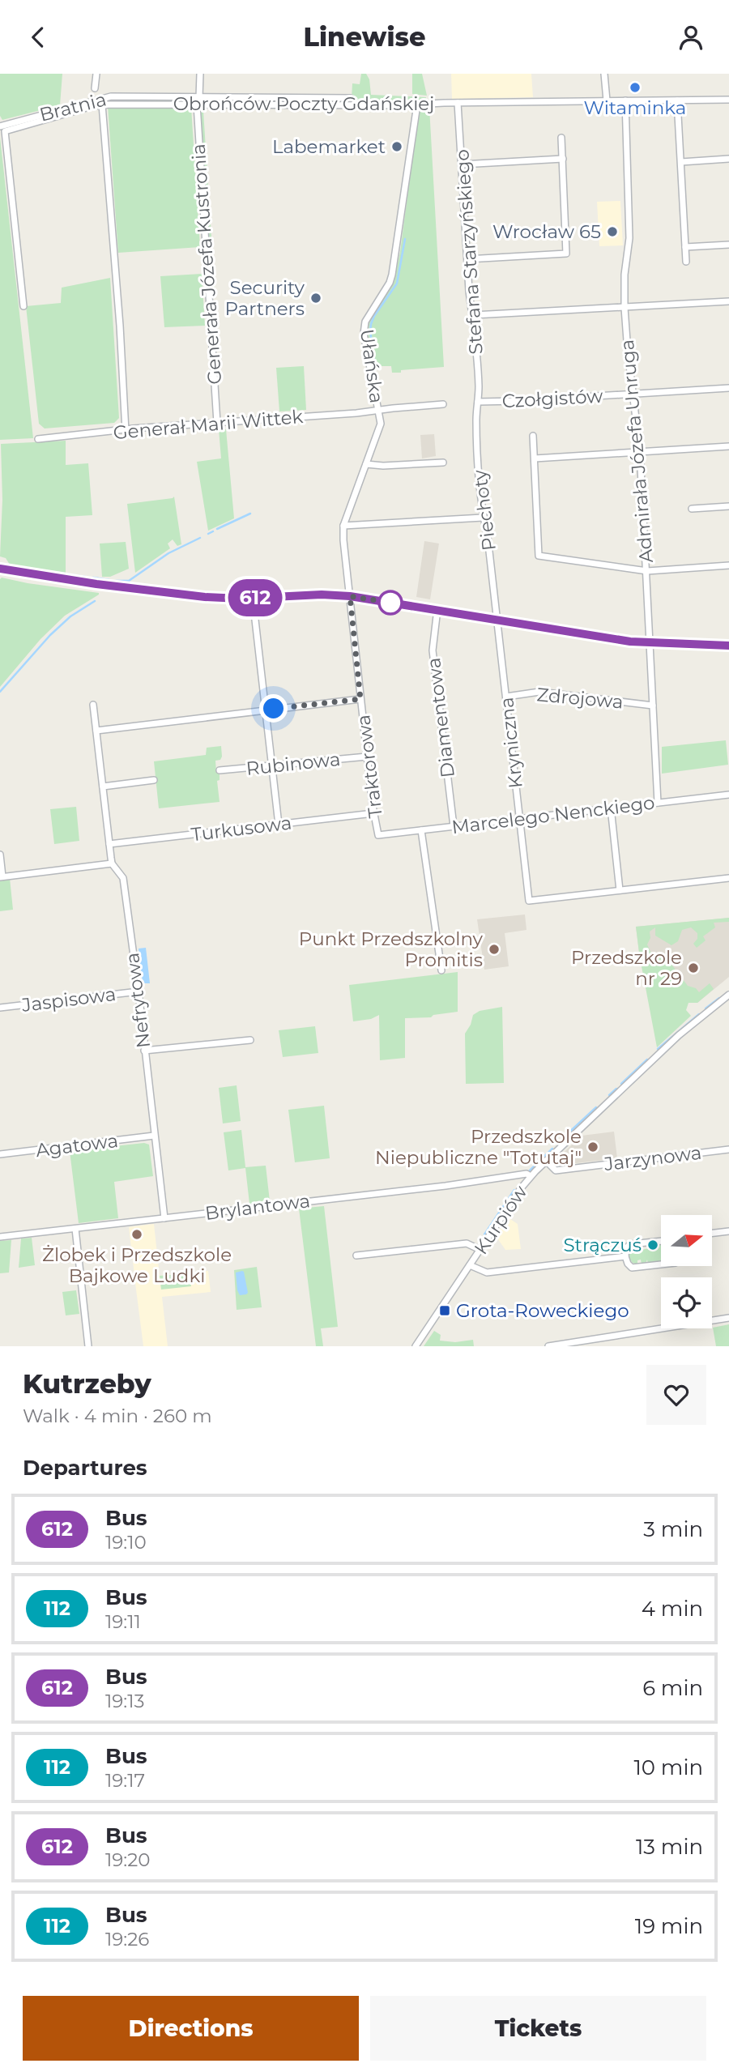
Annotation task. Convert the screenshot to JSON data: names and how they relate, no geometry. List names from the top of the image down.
{
  "streets": {
    "street": [
      "Obrońców Poczty Gdańskiej",
      "Bratnia",
      "Stefana Starzyńskiego",
      "Generała Józefa Kustronia",
      "Ułańska",
      "Czołgistów",
      "Generał Marii Wittek",
      "Admirała Józefa Unruga",
      "Piechoty",
      "Zdrojowa",
      "Diamentowa",
      "Kryniczna",
      "Rubinowa",
      "Traktorowa",
      "Marcelego Nenckiego",
      "Turkusowa",
      "Jaspisowa",
      "Nefrytowa",
      "Agatowa",
      "Jarzynowa",
      "Brylantowa",
      "Kurpiów"
    ]
  },
  "crossings": [
    ["Obrońców Poczty Gdańskiej", "Bratnia"],
    ["Obrońców Poczty Gdańskiej", "Stefana Starzyńskiego"],
    ["Obrońców Poczty Gdańskiej", "Generała Józefa Kustronia"],
    ["Obrońców Poczty Gdańskiej", "Ułańska"],
    ["Obrońców Poczty Gdańskiej", "Admirała Józefa Unruga"],
    ["Stefana Starzyńskiego", "Czołgistów"],
    ["Stefana Starzyńskiego", "Piechoty"],
    ["Generała Józefa Kustronia", "Generał Marii Wittek"],
    ["Ułańska", "Generał Marii Wittek"],
    ["Ułańska", "Traktorowa"],
    ["Czołgistów", "Admirała Józefa Unruga"],
    ["Czołgistów", "Piechoty"],
    ["Admirała Józefa Unruga", "Zdrojowa"],
    ["Admirała Józefa Unruga", "Marcelego Nenckiego"],
    ["Piechoty", "Kryniczna"],
    ["Zdrojowa", "Kryniczna"],
    ["Diamentowa", "Marcelego Nenckiego"],
    ["Kryniczna", "Marcelego Nenckiego"],
    ["Rubinowa", "Traktorowa"],
    ["Traktorowa", "Marcelego Nenckiego"],
    ["Traktorowa", "Turkusowa"],
    ["Turkusowa", "Nefrytowa"],
    ["Jaspisowa", "Nefrytowa"],
    ["Nefrytowa", "Agatowa"],
    ["Nefrytowa", "Brylantowa"],
    ["Jarzynowa", "Kurpiów"],
    ["Brylantowa", "Kurpiów"]
  ],
  "places": {
    "other": [
      "Witaminka",
      "Labemarket",
      "Wrocław 65",
      "Security Partners",
      "Punkt Przedszkolny Promitis",
      "Przedszkole nr 29",
      "Przedszkole Niepubliczne \"Totutaj\"",
      "Żlobek i Przedszkole Bajkowe Ludki",
      "Strączuś"
    ],
    "transit": ["Grota-Roweckiego"]
  },
  "lines": ["bus line 612"],
  "north": "right",
  "page": {
    "header": "Linewise",
    "on_map": "612",
    "heading": [
      ["Kutrzeby", "Walk · 4 min · 260 m"],
      "Departures"
    ],
    "list": [
      {
        "mark": "612",
        "name": "Bus",
        "note": "19:10",
        "value": "3 min"
      },
      {
        "mark": "112",
        "name": "Bus",
        "note": "19:11",
        "value": "4 min"
      },
      {
        "mark": "612",
        "name": "Bus",
        "note": "19:13",
        "value": "6 min"
      },
      {
        "mark": "112",
        "name": "Bus",
        "note": "19:17",
        "value": "10 min"
      },
      {
        "mark": "612",
        "name": "Bus",
        "note": "19:20",
        "value": "13 min"
      },
      {
        "mark": "112",
        "name": "Bus",
        "note": "19:26",
        "value": "19 min"
      }
    ],
    "buttons": ["Directions", "Tickets"]
  }
}
